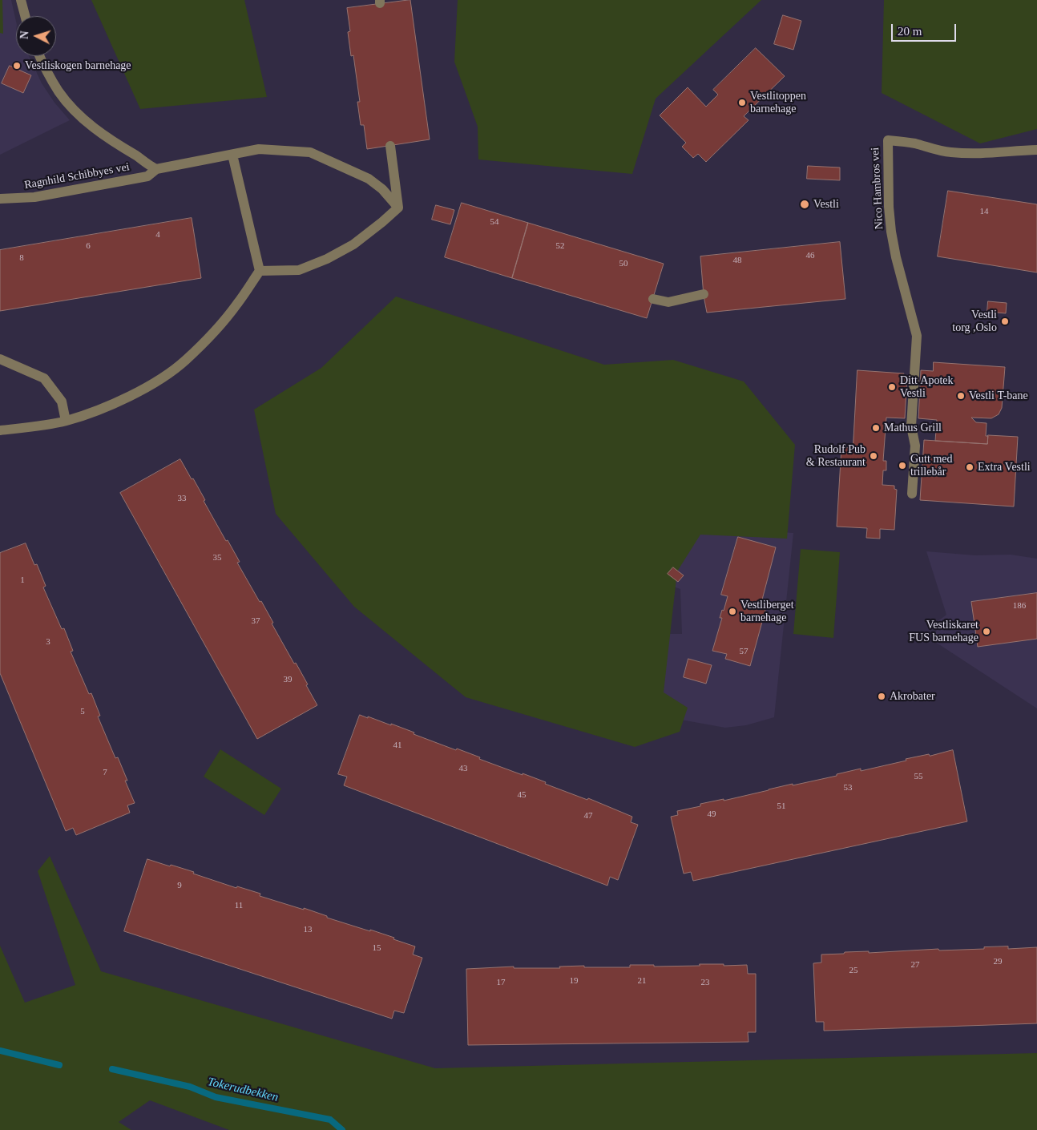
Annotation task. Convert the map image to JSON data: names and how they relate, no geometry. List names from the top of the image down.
{
  "streets": {
    "street": ["Ragnhild Schibbyes vei", "Nico Hambros vei"]
  },
  "water": ["Tokerudbekken"],
  "places": [
    "Vestliskogen barnehage",
    "Vestlitoppen barnehage",
    "Vestli",
    "Vestli torg ,Oslo",
    "Ditt Apotek Vestli",
    "Vestli T-bane",
    "Mathus Grill",
    "Rudolf Pub & Restaurant",
    "Gutt med trillebår",
    "Extra Vestli",
    "Vestliberget barnehage",
    "Vestliskaret FUS barnehage",
    "Akrobater"
  ],
  "house_numbers": [
    "14",
    "54",
    "4",
    "6",
    "52",
    "46",
    "8",
    "48",
    "50",
    "33",
    "35",
    "1",
    "186",
    "37",
    "3",
    "57",
    "39",
    "5",
    "41",
    "43",
    "7",
    "55",
    "53",
    "45",
    "51",
    "49",
    "47",
    "9",
    "11",
    "13",
    "15",
    "29",
    "27",
    "25",
    "19",
    "21",
    "17",
    "23"
  ],
  "scale_bar": "20 m",
  "north": "left"
}
